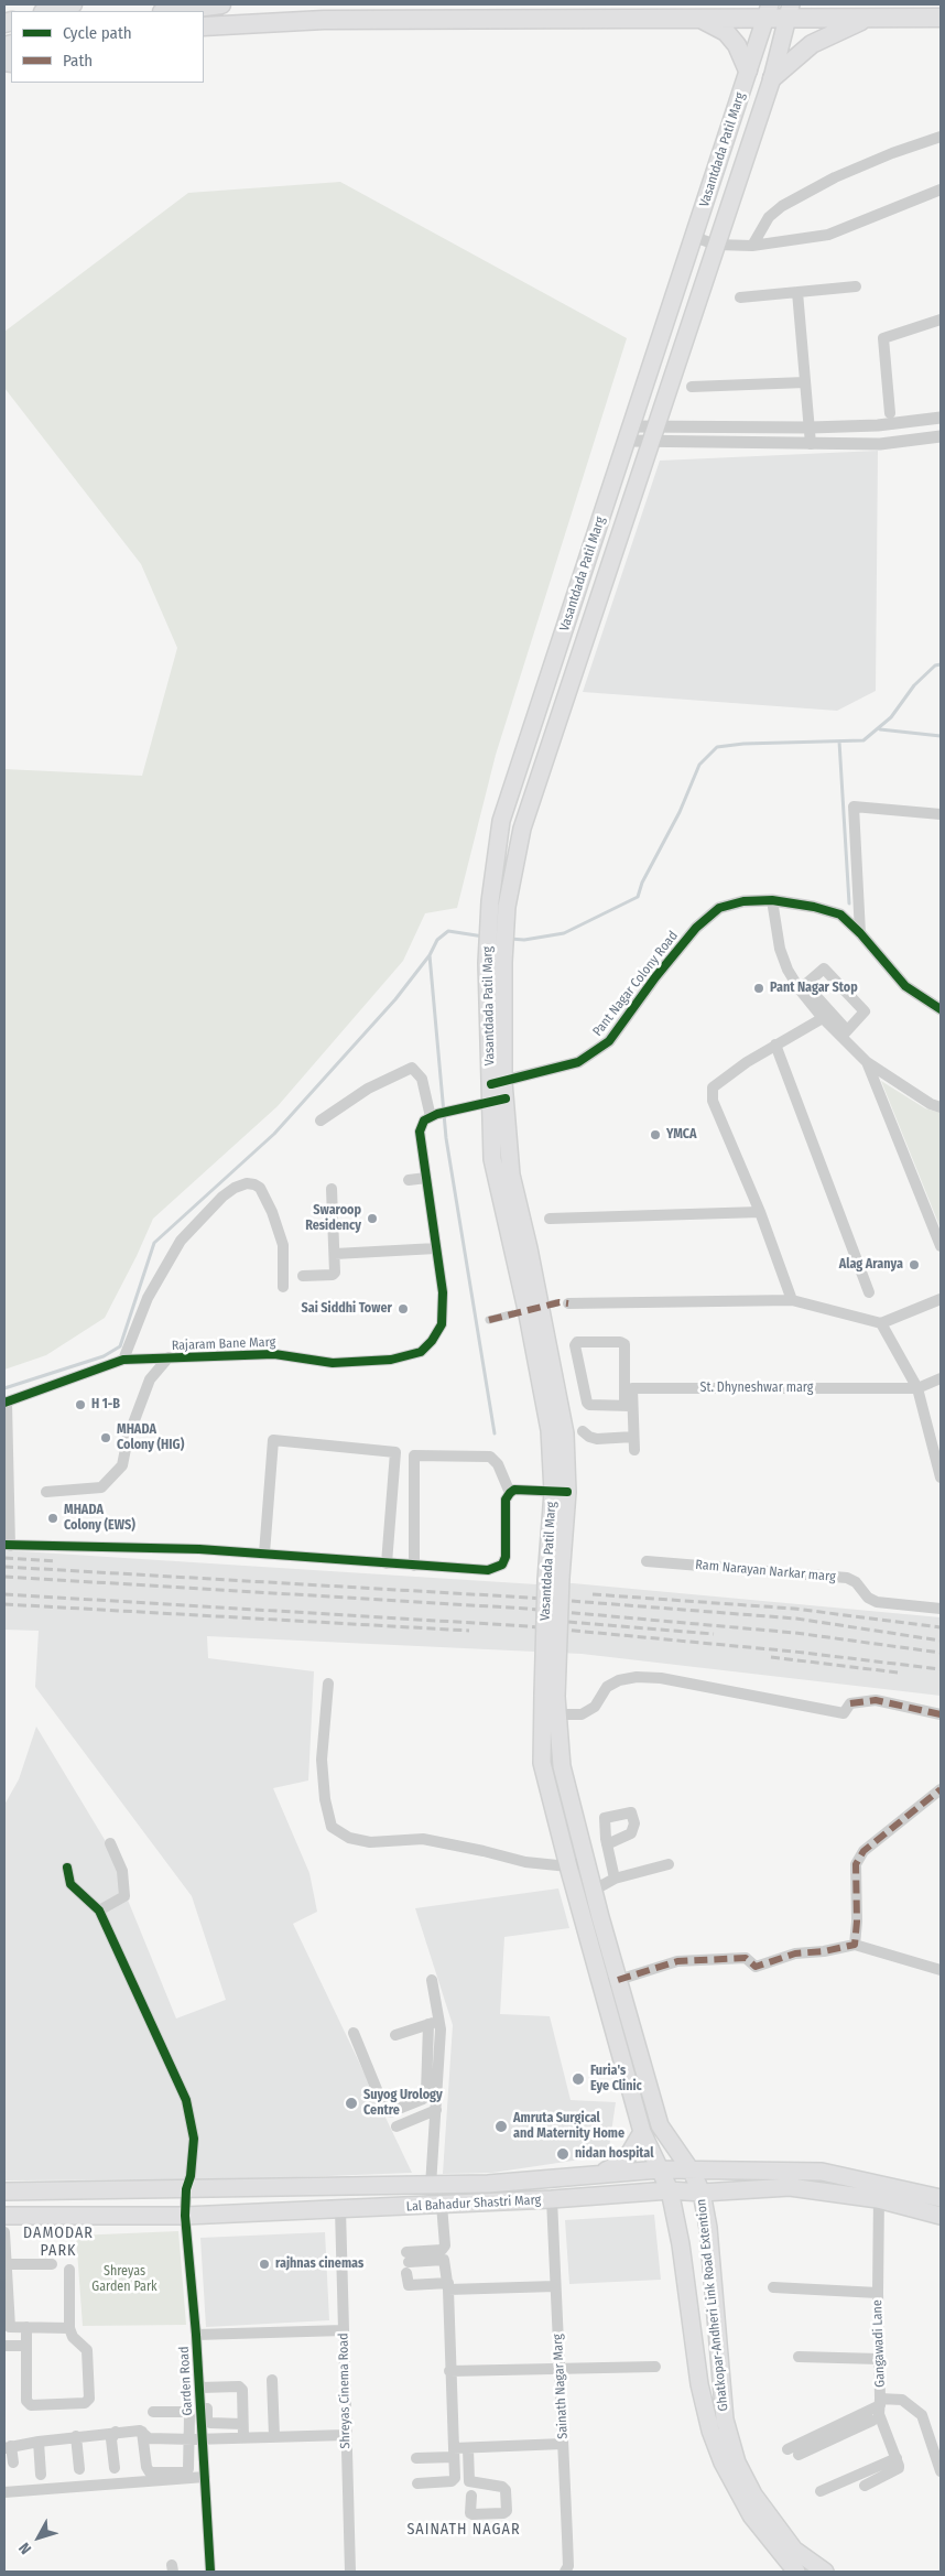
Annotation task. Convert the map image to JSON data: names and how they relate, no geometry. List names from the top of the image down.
{
  "streets": {
    "main road": ["Vasantdada Patil Marg", "Lal Bahadur Shastri Marg", "Ghatkopar-Andheri Link Road Extention"],
    "street": [
      "Pant Nagar Colony Road",
      "Rajaram Bane Marg",
      "St. Dhyneshwar marg",
      "Ram Narayan Narkar marg",
      "Gangawadi Lane",
      "Garden Road",
      "Sainath Nagar Marg",
      "Shreyas Cinema Road"
    ]
  },
  "crossings": [
    ["Vasantdada Patil Marg", "Pant Nagar Colony Road"],
    ["Vasantdada Patil Marg", "Lal Bahadur Shastri Marg"],
    ["Vasantdada Patil Marg", "Ghatkopar-Andheri Link Road Extention"],
    ["Lal Bahadur Shastri Marg", "Ghatkopar-Andheri Link Road Extention"],
    ["Lal Bahadur Shastri Marg", "Gangawadi Lane"],
    ["Lal Bahadur Shastri Marg", "Garden Road"],
    ["Lal Bahadur Shastri Marg", "Sainath Nagar Marg"],
    ["Lal Bahadur Shastri Marg", "Shreyas Cinema Road"]
  ],
  "districts": ["DAMODAR PARK", "SAINATH NAGAR"],
  "parks": ["Shreyas Garden Park"],
  "places": [
    "Pant Nagar Stop",
    "YMCA",
    "Swaroop Residency",
    "Alag Aranya",
    "Sai Siddhi Tower",
    "H 1-B",
    "MHADA Colony (HIG)",
    "MHADA Colony (EWS)",
    "Furia's Eye Clinic",
    "Suyog Urology Centre",
    "Amruta Surgical and Maternity Home",
    "nidan hospital",
    "rajhnas cinemas"
  ],
  "legend": ["Cycle path", "Path"],
  "north": "bottom left"
}
